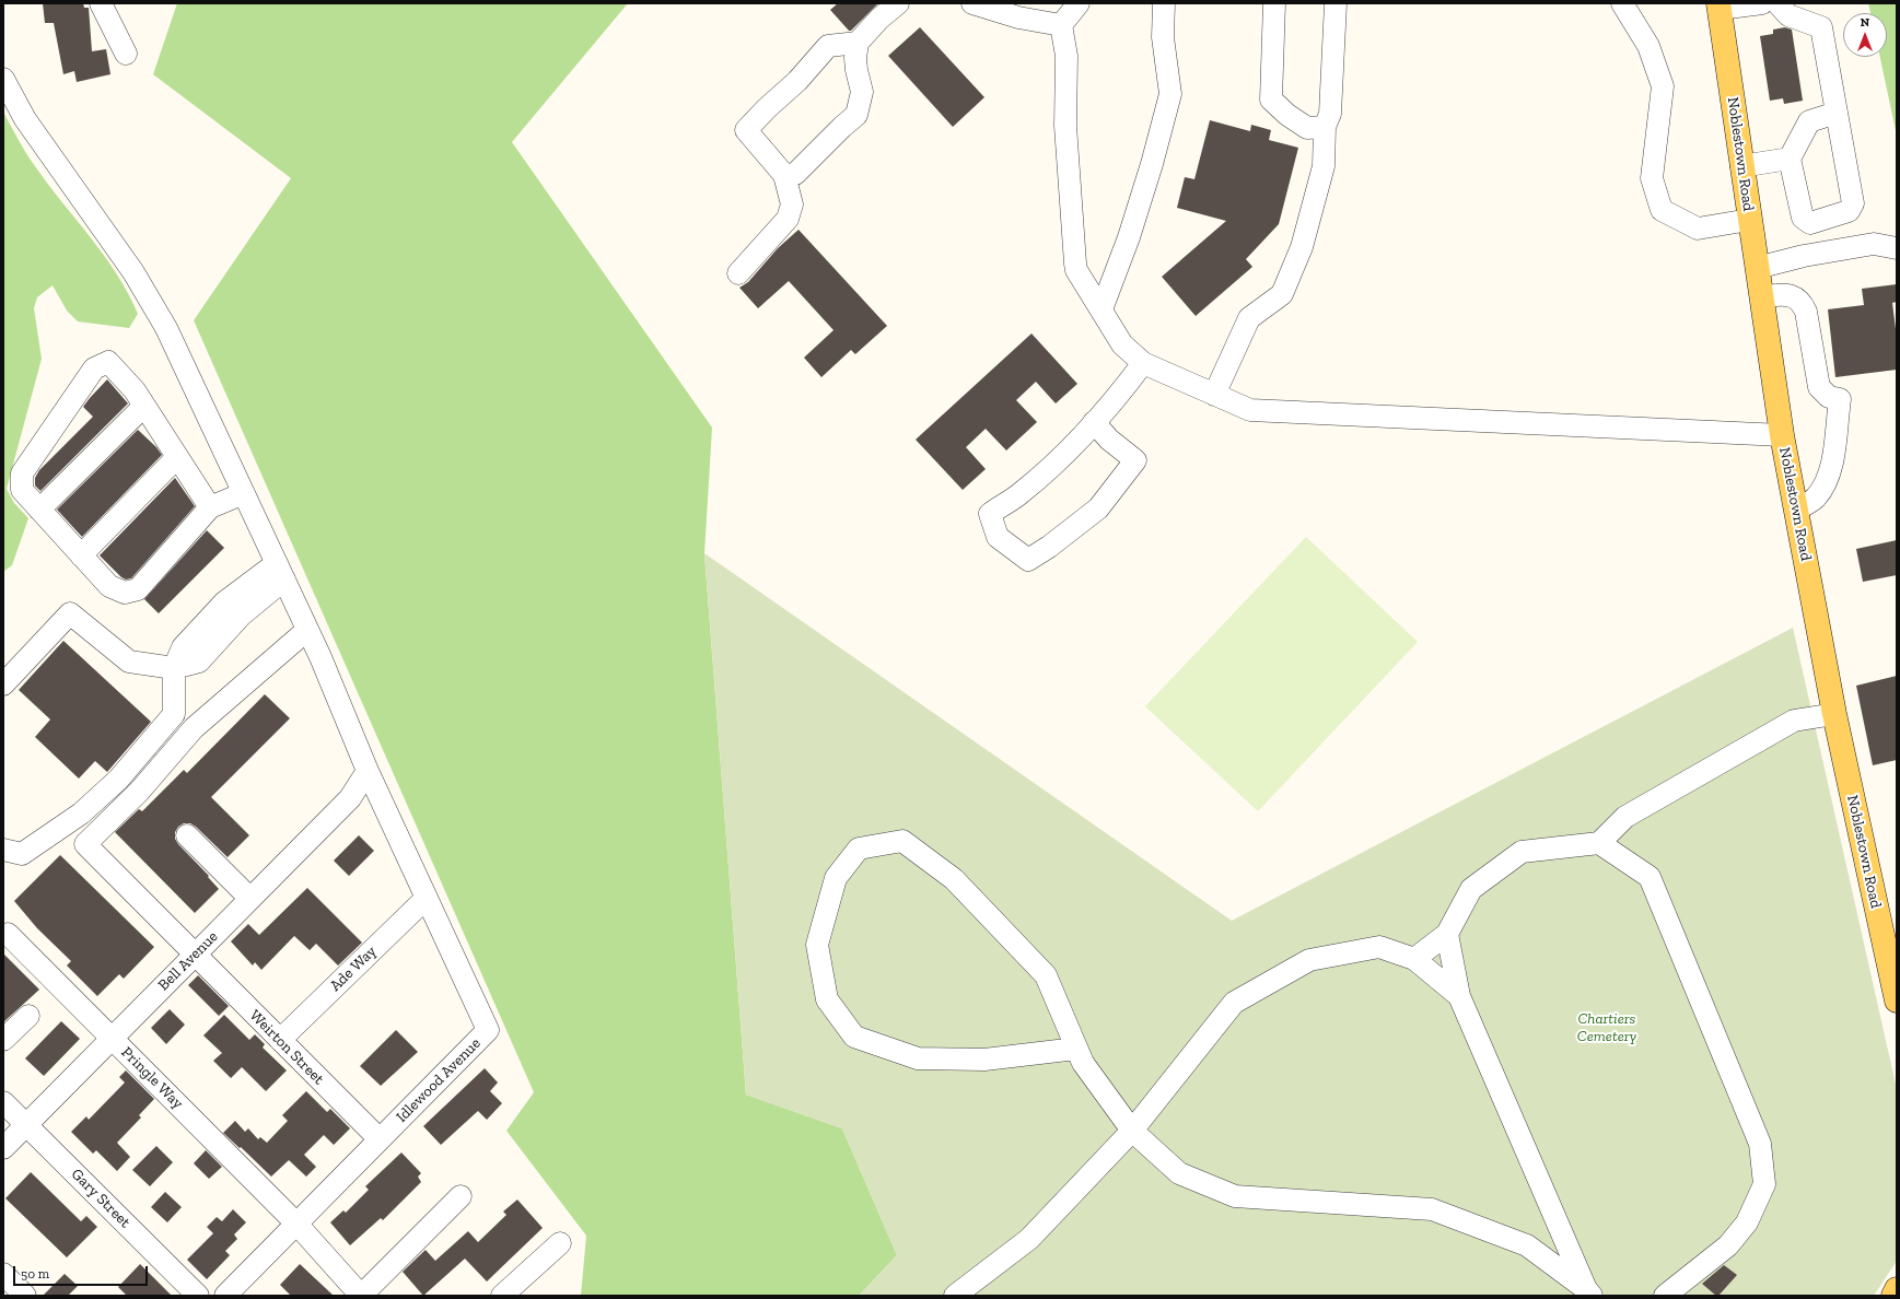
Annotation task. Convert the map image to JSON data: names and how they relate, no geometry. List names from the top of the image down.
{
  "streets": {
    "main road": ["Noblestown Road"],
    "street": [
      "Bell Avenue",
      "Ade Way",
      "Weirton Street",
      "Pringle Way",
      "Idlewood Avenue",
      "Gary Street"
    ]
  },
  "crossings": [
    ["Bell Avenue", "Weirton Street"],
    ["Bell Avenue", "Pringle Way"],
    ["Bell Avenue", "Idlewood Avenue"],
    ["Bell Avenue", "Gary Street"],
    ["Ade Way", "Weirton Street"],
    ["Ade Way", "Idlewood Avenue"],
    ["Weirton Street", "Idlewood Avenue"],
    ["Pringle Way", "Idlewood Avenue"]
  ],
  "parks": ["Chartiers Cemetery"],
  "scale_bar": "50 m",
  "north": "top"
}
